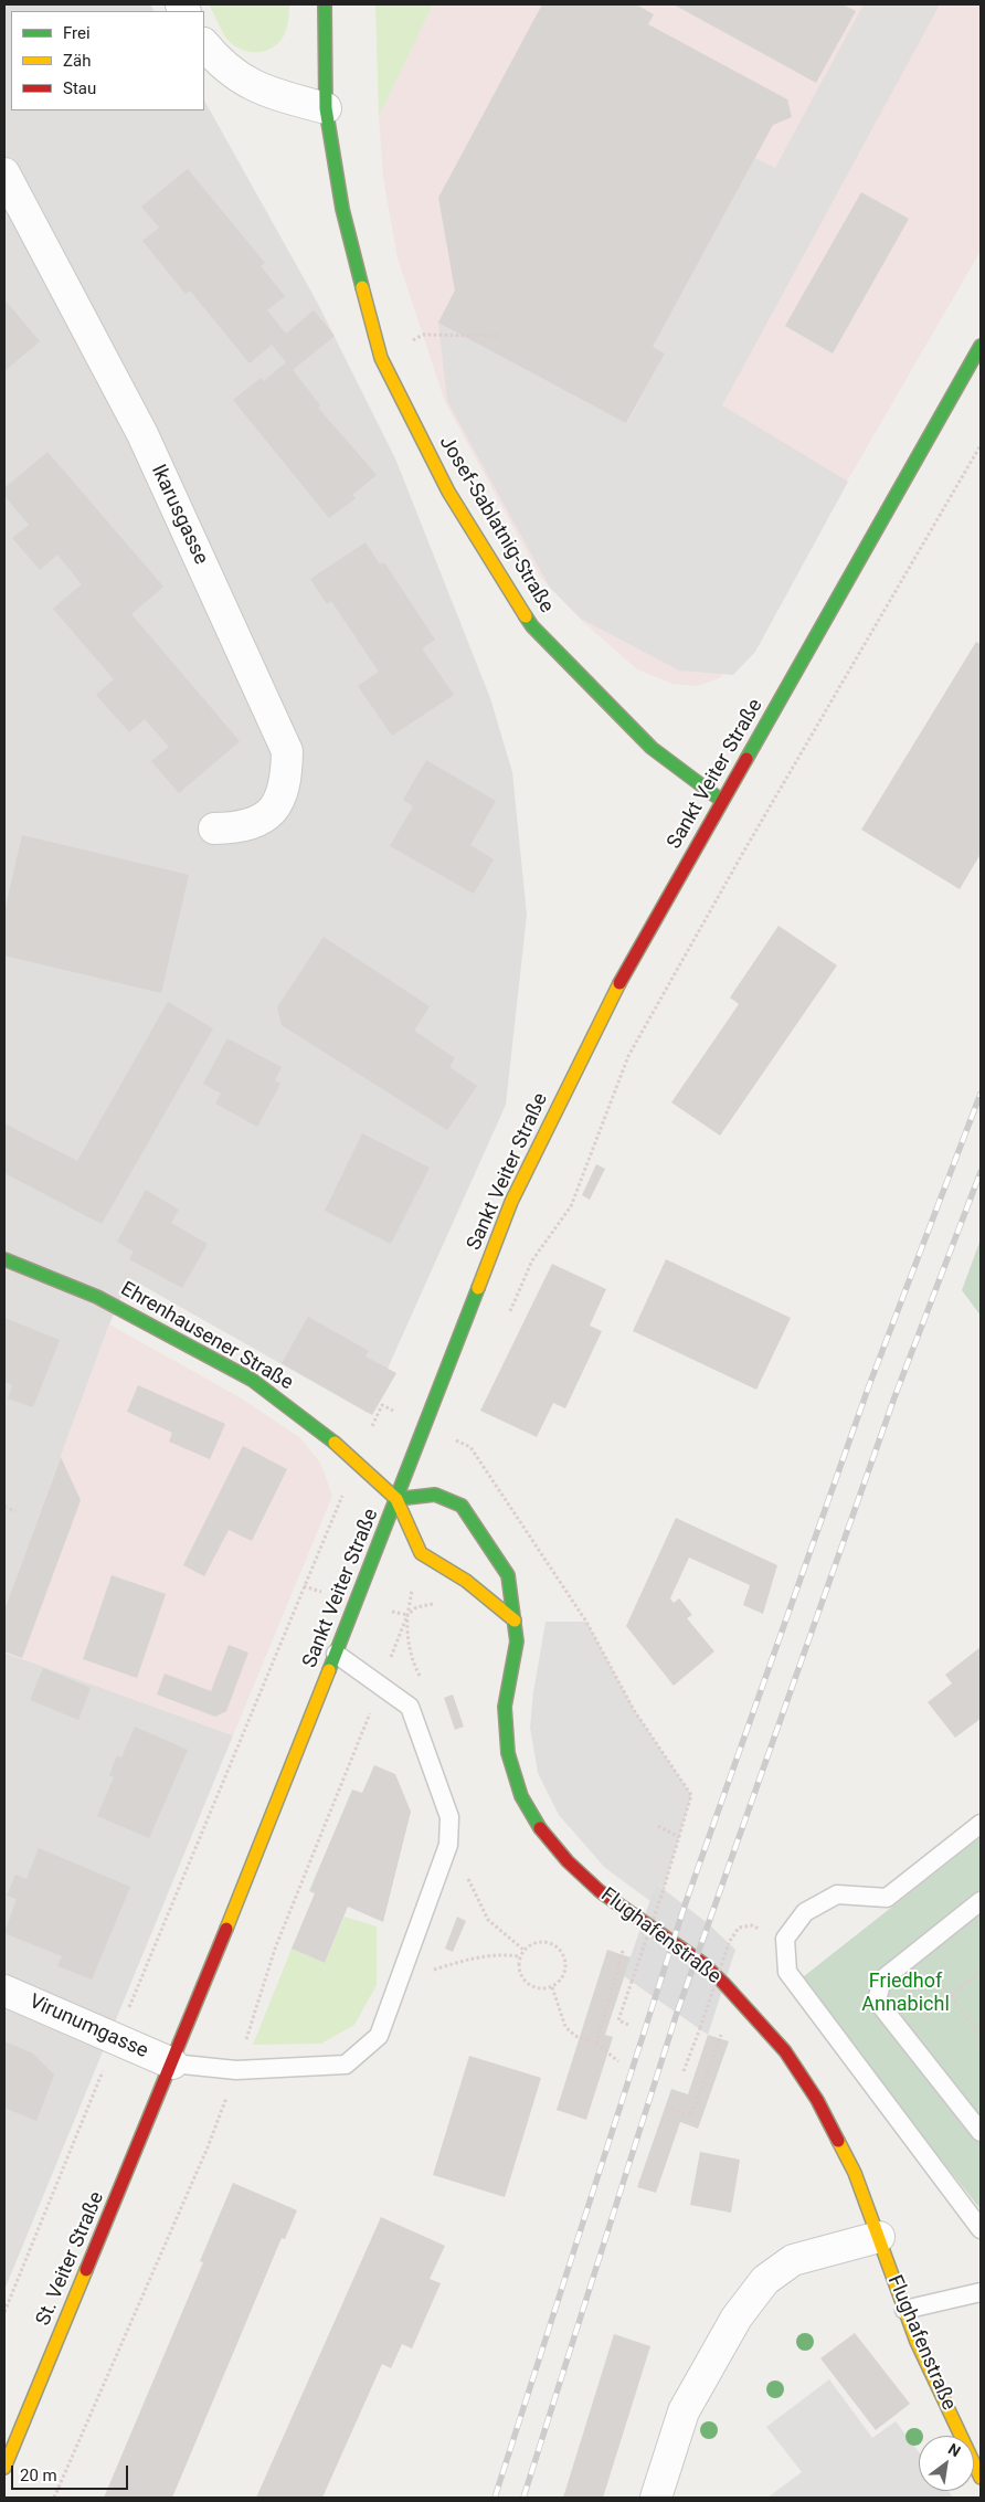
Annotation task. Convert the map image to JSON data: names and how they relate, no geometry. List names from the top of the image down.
{
  "streets": {
    "main road": [
      "Josef-Sablatnig-Straße",
      "Sankt Veiter Straße",
      "Ehrenhausener Straße",
      "Flughafenstraße",
      "St. Veiter Straße"
    ],
    "street": ["Ikarusgasse", "Virunumgasse"]
  },
  "crossings": [
    ["Josef-Sablatnig-Straße", "Sankt Veiter Straße"],
    ["Sankt Veiter Straße", "Ehrenhausener Straße"],
    ["Sankt Veiter Straße", "Flughafenstraße"],
    ["Sankt Veiter Straße", "Virunumgasse"],
    ["Sankt Veiter Straße", "St. Veiter Straße"],
    ["Ehrenhausener Straße", "Flughafenstraße"],
    ["Virunumgasse", "St. Veiter Straße"]
  ],
  "parks": ["Friedhof Annabichl"],
  "legend": ["Frei", "Zäh", "Stau"],
  "scale_bar": "20 m",
  "north": "top right"
}
